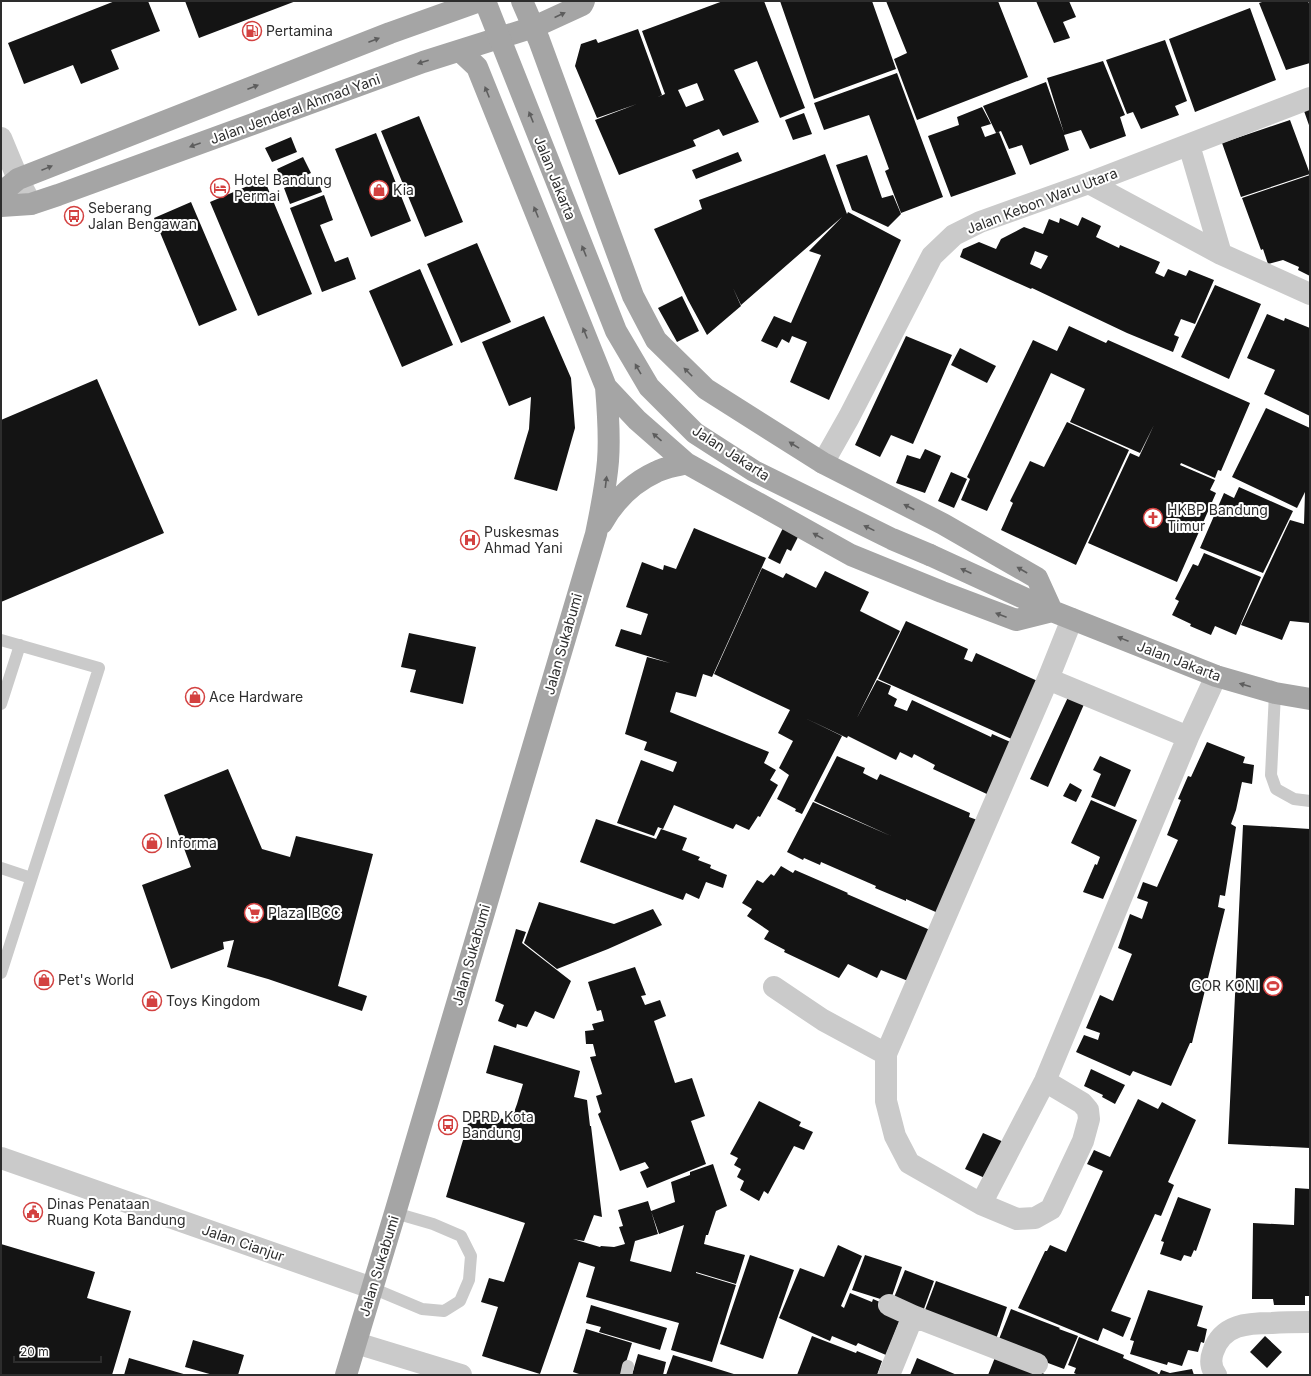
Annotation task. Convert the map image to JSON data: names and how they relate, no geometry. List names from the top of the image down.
{
  "streets": {
    "main road": ["Jalan Jenderal Ahmad Yani", "Jalan Jakarta", "Jalan Sukabumi"],
    "street": ["Jalan Kebon Waru Utara", "Jalan Cianjur"]
  },
  "crossings": [
    ["Jalan Jenderal Ahmad Yani", "Jalan Jakarta"],
    ["Jalan Jakarta", "Jalan Sukabumi"],
    ["Jalan Sukabumi", "Jalan Cianjur"]
  ],
  "places": {
    "fuel station": ["Pertamina"],
    "hotel": ["Hotel Bandung Permai"],
    "shop": [
      "Kia",
      "Ace Hardware",
      "Informa",
      "Pet's World",
      "Toys Kingdom"
    ],
    "bus stop": ["Seberang Jalan Bengawan", "DPRD Kota Bandung"],
    "church": ["HKBP Bandung Timur"],
    "hospital": ["Puskesmas Ahmad Yani"],
    "supermarket": ["Plaza IBCC"],
    "sports": ["GOR KONI"],
    "public building": ["Dinas Penataan Ruang Kota Bandung"]
  },
  "scale_bar": "20 m"
}
